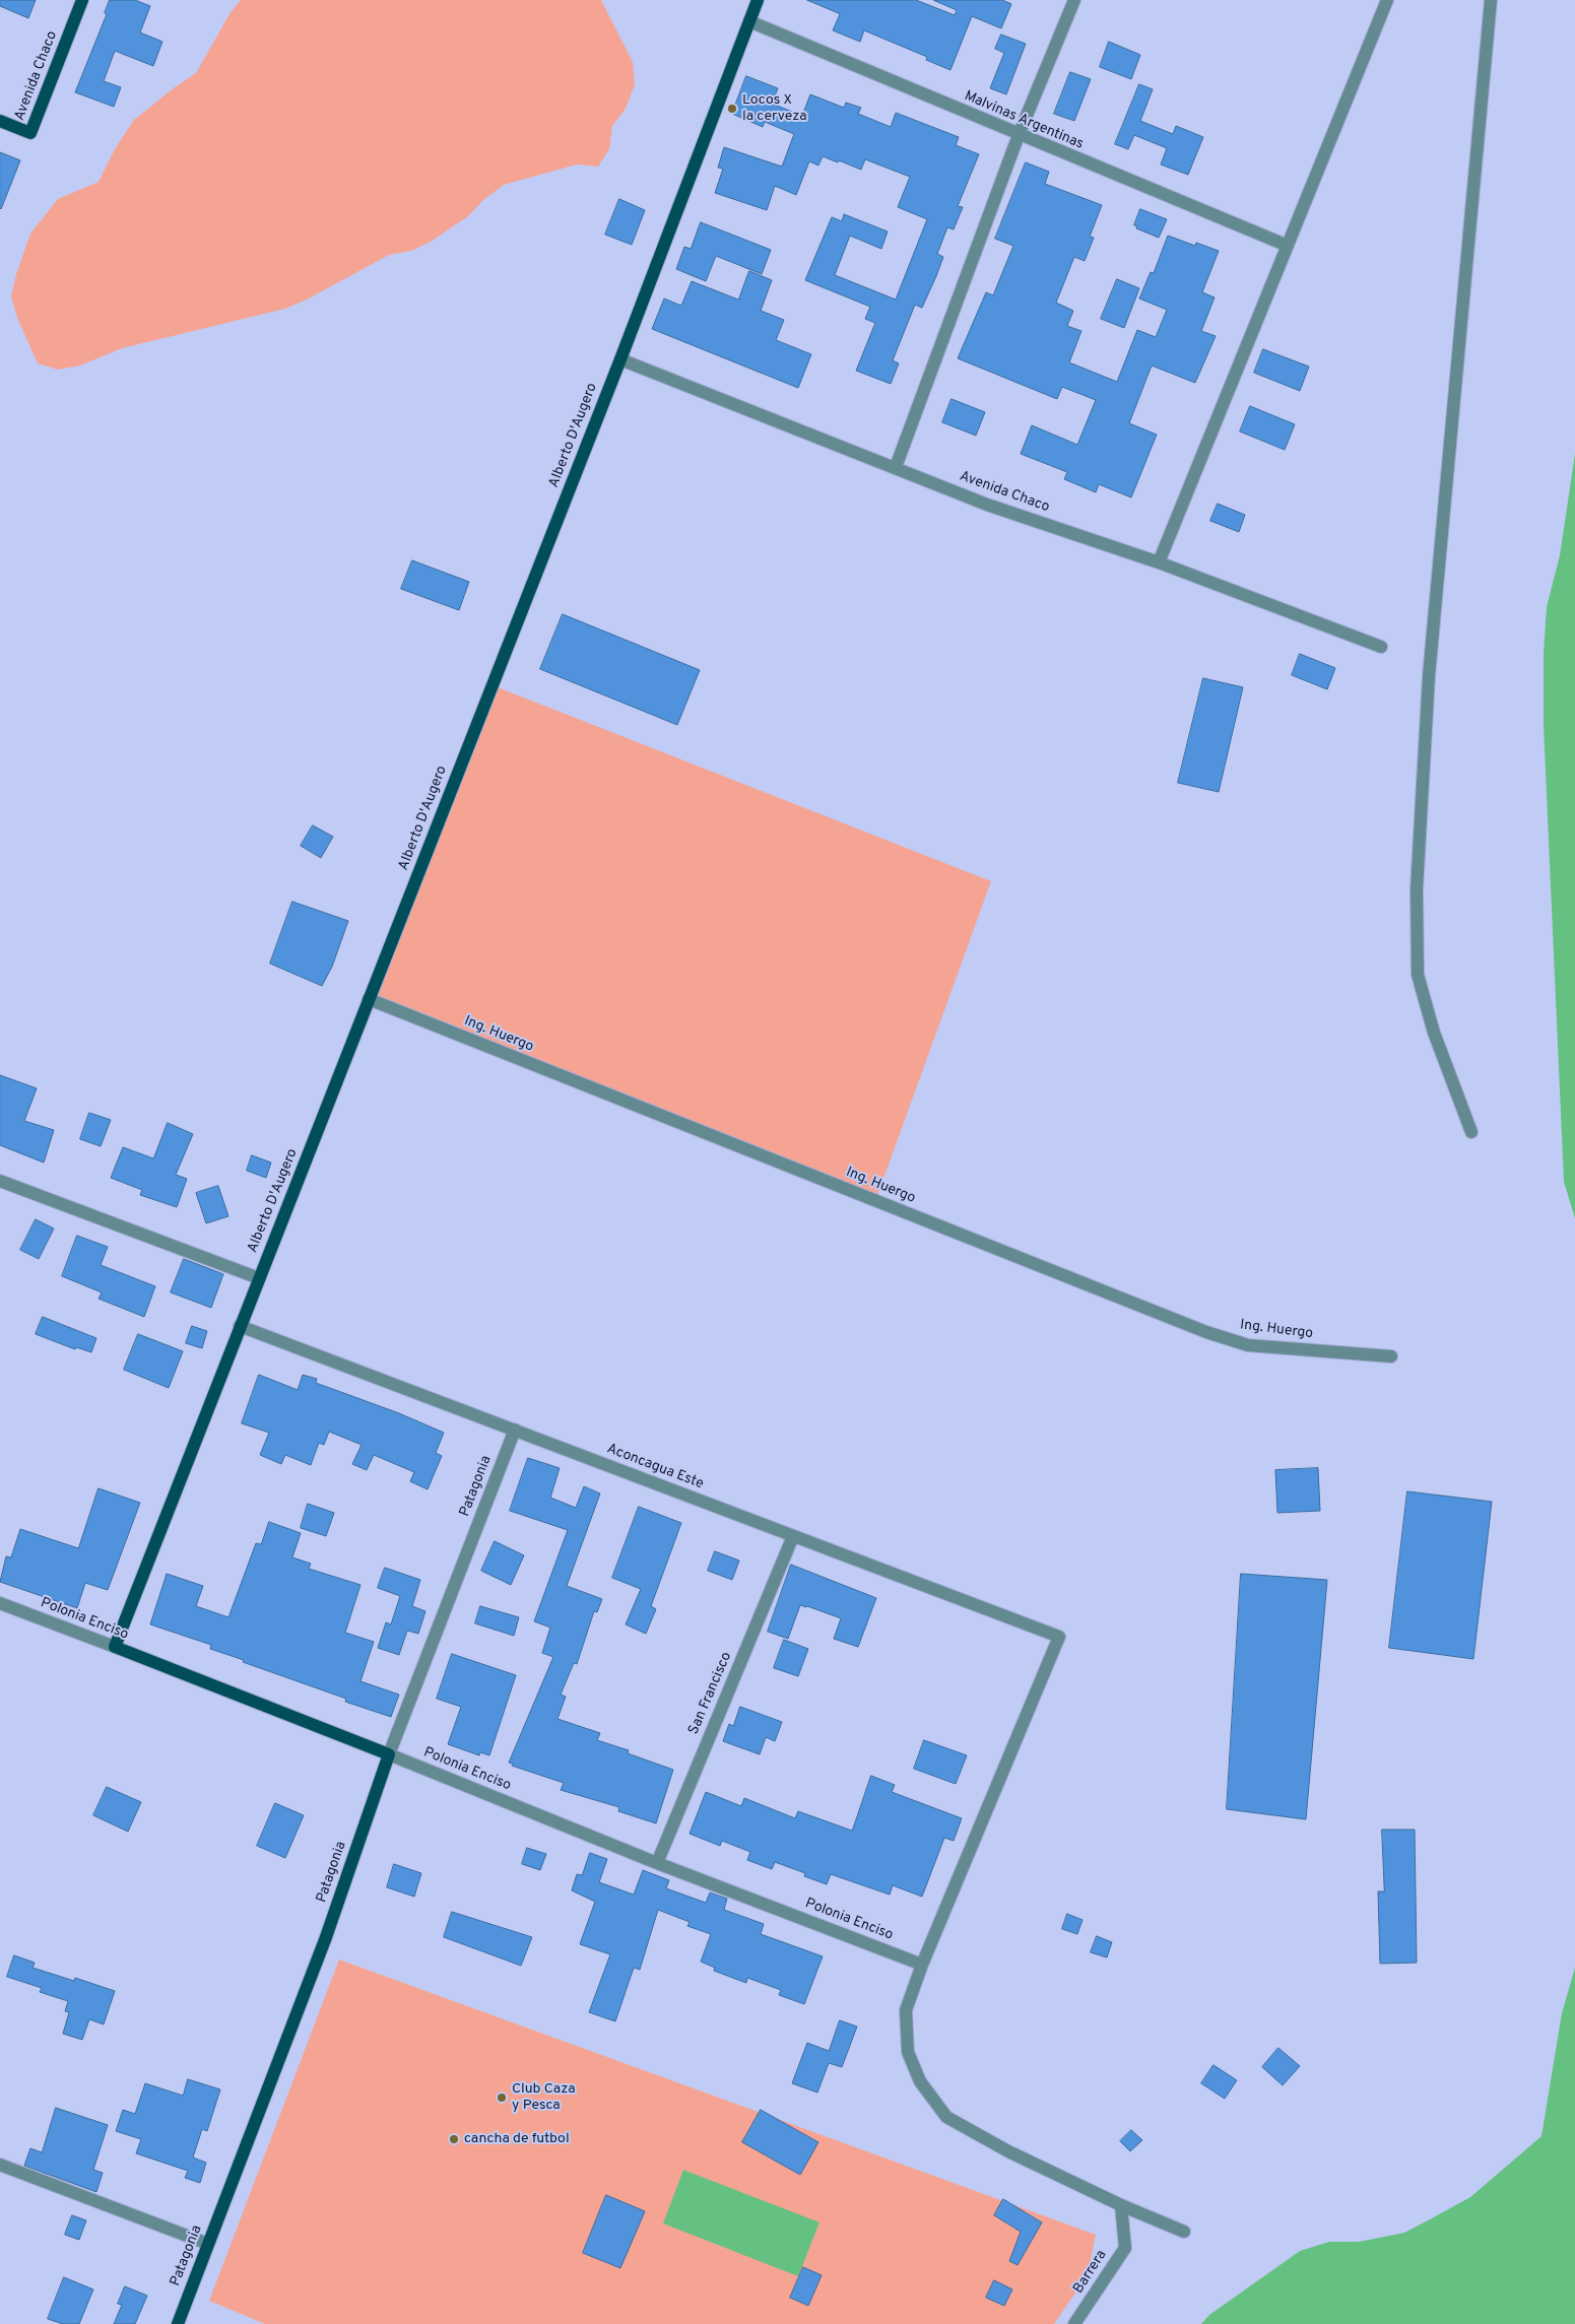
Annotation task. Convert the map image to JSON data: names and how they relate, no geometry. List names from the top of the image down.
{
  "streets": {
    "main road": [
      "Avenida Chaco",
      "Alberto D'Augero",
      "Patagonia",
      "Polonia Enciso"
    ],
    "street": [
      "Malvinas Argentinas",
      "Ing. Huergo",
      "Aconcagua Este",
      "San Francisco",
      "Barrera"
    ]
  },
  "crossings": [
    ["Avenida Chaco", "Alberto D'Augero"],
    ["Malvinas Argentinas", "Alberto D'Augero"],
    ["Alberto D'Augero", "Ing. Huergo"],
    ["Alberto D'Augero", "Aconcagua Este"],
    ["Alberto D'Augero", "Polonia Enciso"],
    ["Aconcagua Este", "Patagonia"],
    ["Aconcagua Este", "Polonia Enciso"],
    ["Aconcagua Este", "San Francisco"],
    ["Patagonia", "Polonia Enciso"],
    ["Polonia Enciso", "San Francisco"]
  ],
  "places": ["Locos X la cerveza", "Club Caza y Pesca", "cancha de futbol"]
}
